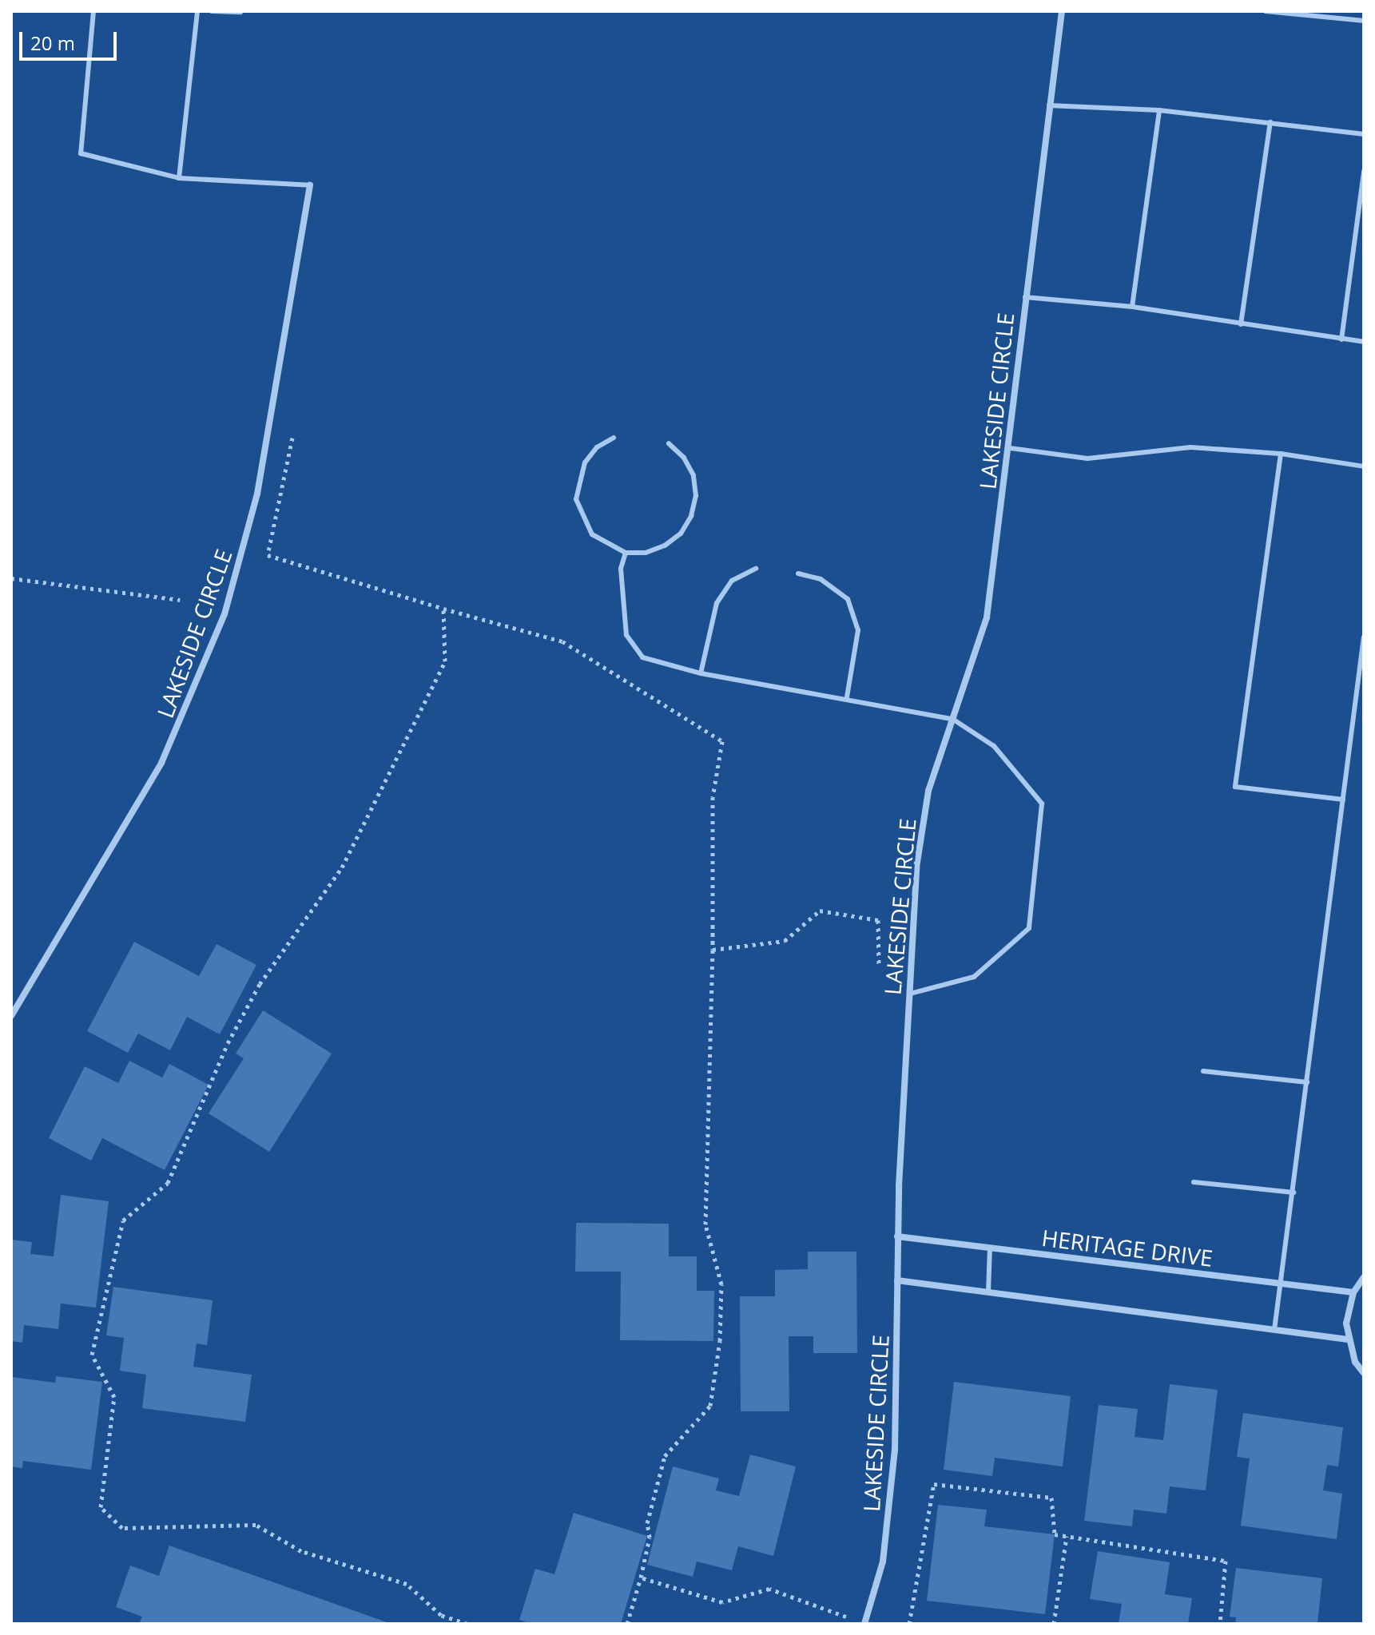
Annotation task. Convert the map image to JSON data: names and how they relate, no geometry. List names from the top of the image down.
{
  "streets": {
    "street": ["LAKESIDE CIRCLE", "HERITAGE DRIVE"]
  },
  "crossings": [
    ["LAKESIDE CIRCLE", "HERITAGE DRIVE"]
  ],
  "scale_bar": "20 m"
}
